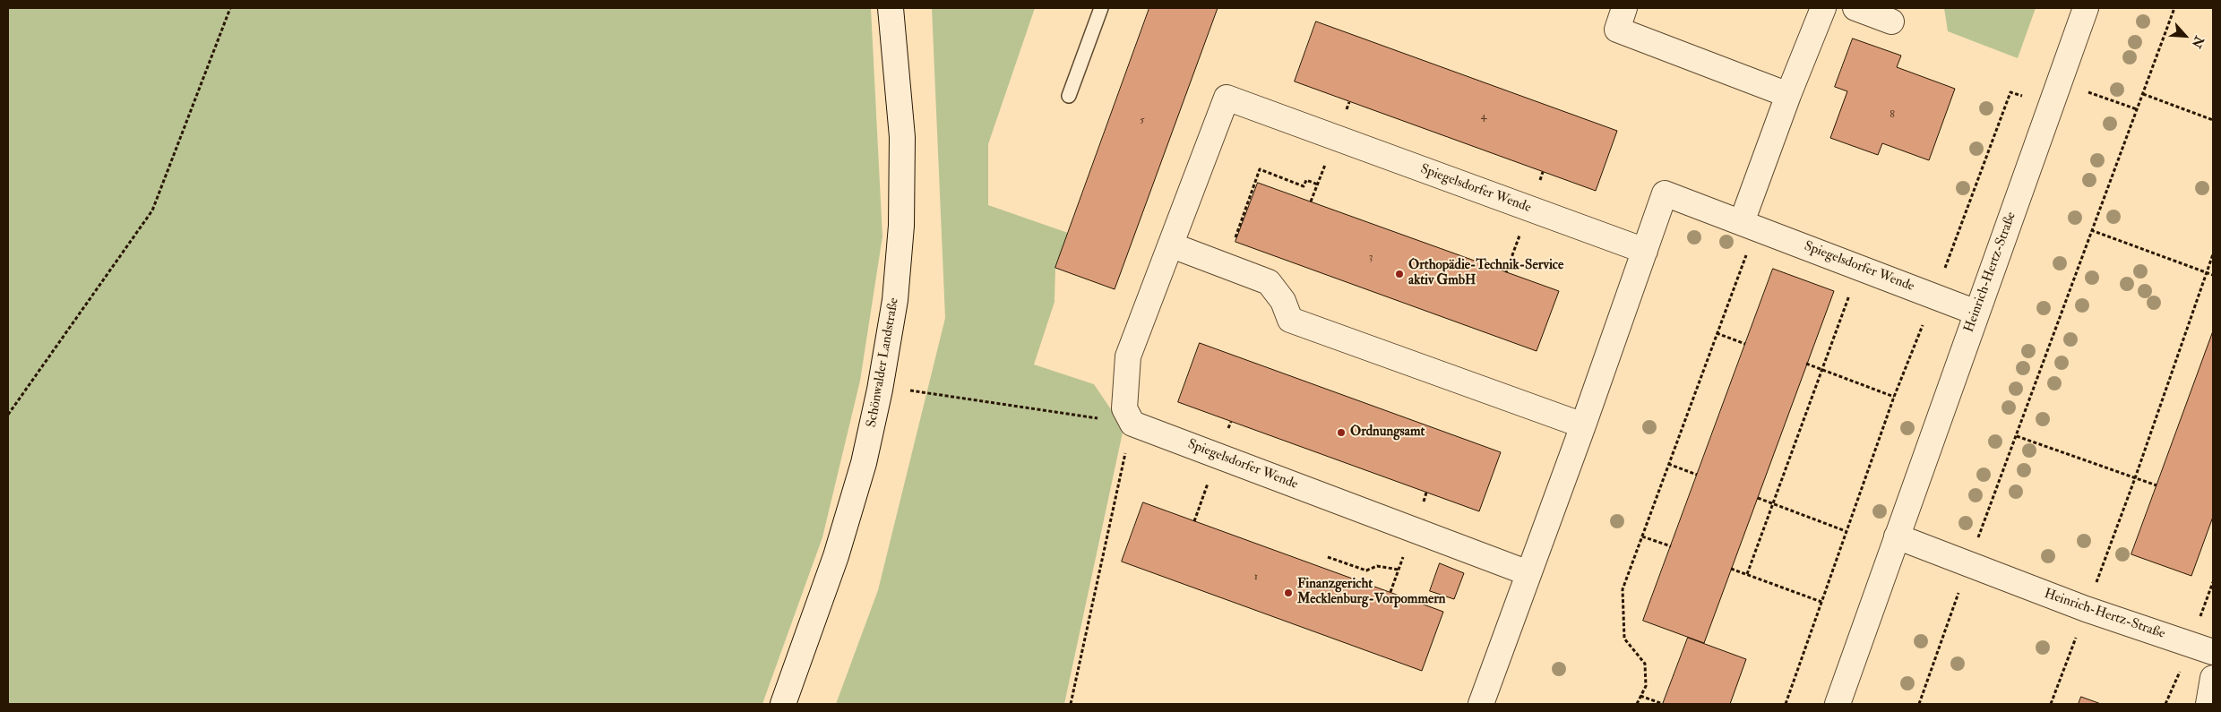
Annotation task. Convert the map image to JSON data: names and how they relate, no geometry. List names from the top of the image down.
{
  "streets": {
    "street": ["Spiegelsdorfer Wende", "Heinrich-Hertz-Straße", "Schönwalder Landstraße"]
  },
  "crossings": [
    ["Spiegelsdorfer Wende", "Heinrich-Hertz-Straße"]
  ],
  "places": ["Orthopädie-Technik-Service aktiv GmbH", "Ordnungsamt", "Finanzgericht Mecklenburg-Vorpommern"],
  "house_numbers": [
    "8",
    "4",
    "5",
    "3",
    "1"
  ],
  "north": "bottom right"
}
